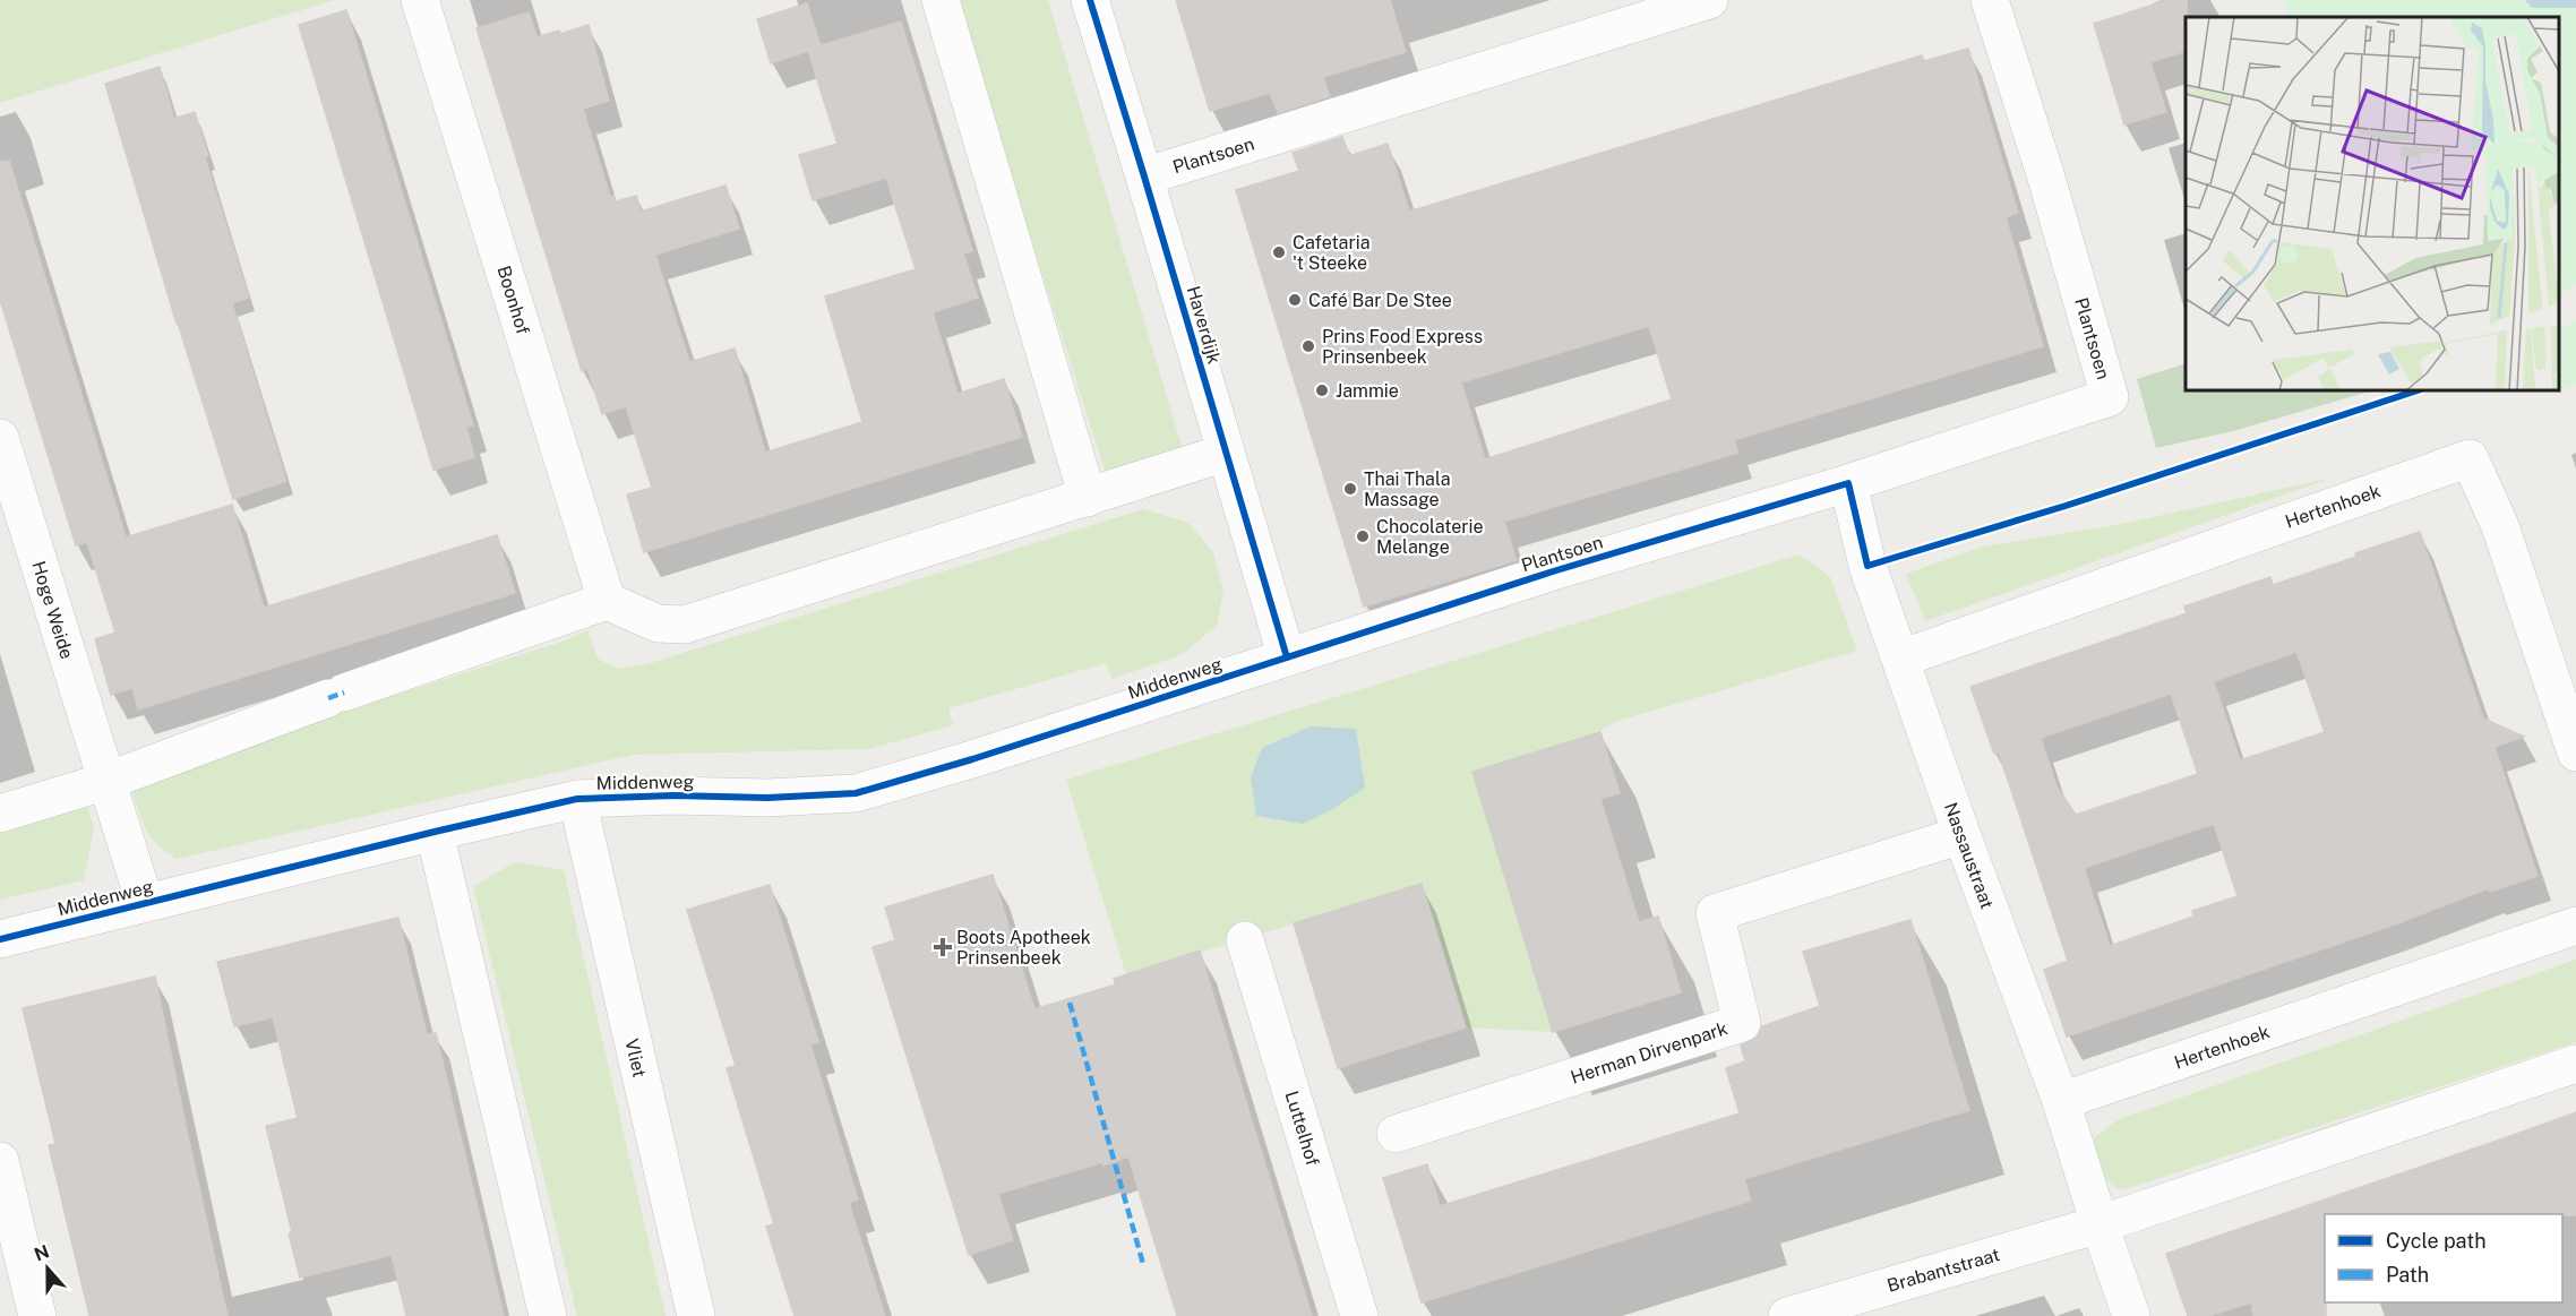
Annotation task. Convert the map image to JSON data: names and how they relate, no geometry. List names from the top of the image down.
{
  "streets": {
    "street": [
      "Plantsoen",
      "Boonhof",
      "Haverdijk",
      "Hertenhoek",
      "Hoge Weide",
      "Middenweg",
      "Nassaustraat",
      "Herman Dirvenpark",
      "Vliet",
      "Luttelhof",
      "Brabantstraat"
    ]
  },
  "crossings": [
    ["Plantsoen", "Haverdijk"],
    ["Plantsoen", "Middenweg"],
    ["Plantsoen", "Nassaustraat"],
    ["Haverdijk", "Middenweg"],
    ["Hertenhoek", "Nassaustraat"],
    ["Hoge Weide", "Middenweg"],
    ["Middenweg", "Vliet"],
    ["Nassaustraat", "Herman Dirvenpark"],
    ["Nassaustraat", "Brabantstraat"]
  ],
  "places": {
    "other": [
      "Cafetaria 't Steeke",
      "Café Bar De Stee",
      "Prins Food Express Prinsenbeek",
      "Jammie",
      "Thai Thala Massage",
      "Chocolaterie Melange"
    ],
    "health": ["Boots Apotheek Prinsenbeek"]
  },
  "legend": ["Cycle path", "Path"],
  "north": "top"
}
